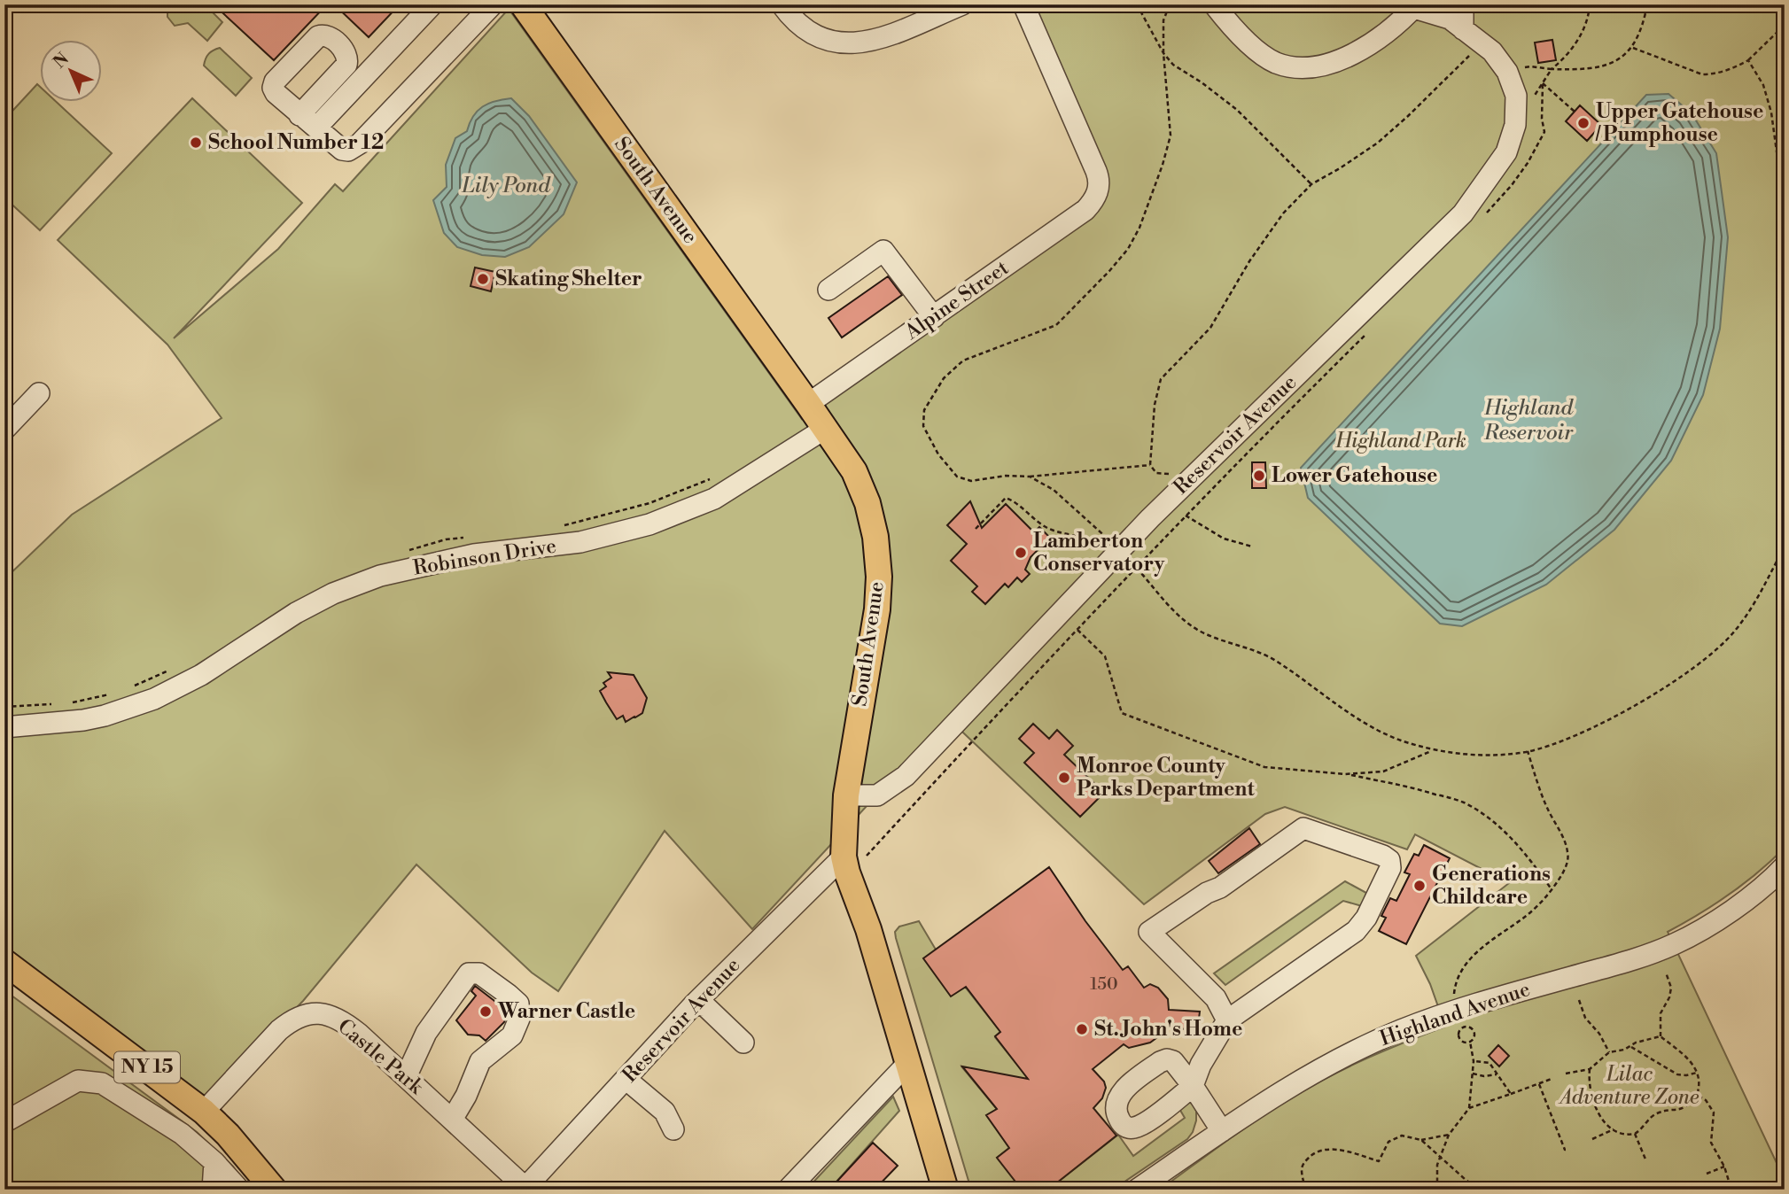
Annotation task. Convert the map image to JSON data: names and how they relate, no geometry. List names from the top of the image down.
{
  "streets": {
    "main road": ["South Avenue", "NY 15"],
    "street": [
      "Alpine Street",
      "Reservoir Avenue",
      "Robinson Drive",
      "Highland Avenue",
      "Castle Park"
    ]
  },
  "crossings": [
    ["South Avenue", "Alpine Street"],
    ["South Avenue", "Reservoir Avenue"],
    ["South Avenue", "Robinson Drive"],
    ["Reservoir Avenue", "Castle Park"],
    ["Castle Park", "NY 15"]
  ],
  "water": ["Lily Pond", "Highland Reservoir"],
  "parks": ["Highland Park", "Lilac Adventure Zone"],
  "places": [
    "Upper Gatehouse / Pumphouse",
    "School Number 12",
    "Skating Shelter",
    "Lower Gatehouse",
    "Lamberton Conservatory",
    "Monroe County Parks Department",
    "Generations Childcare",
    "Warner Castle",
    "St. John's Home"
  ],
  "house_numbers": ["150"],
  "north": "top left"
}
